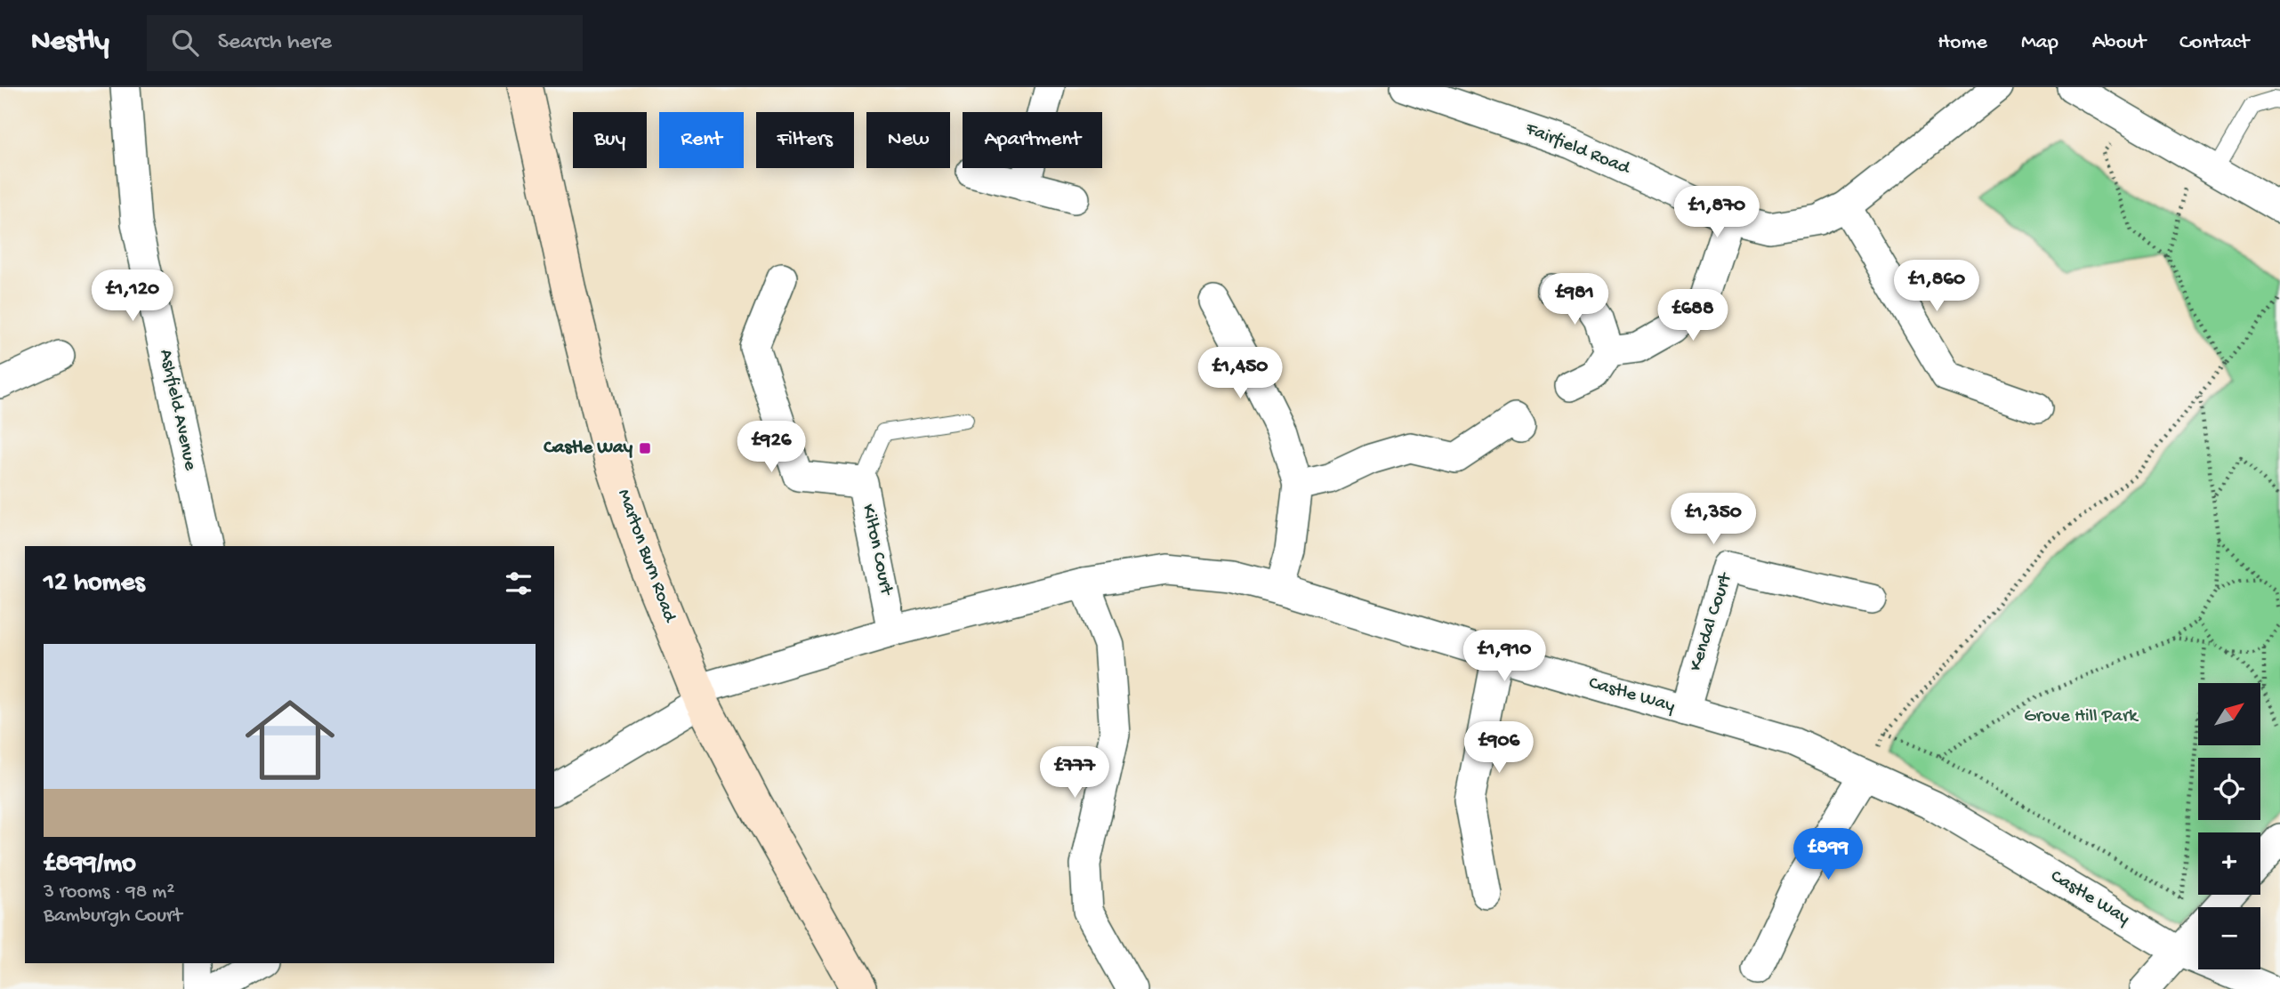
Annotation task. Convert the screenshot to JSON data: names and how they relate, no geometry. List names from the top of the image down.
{
  "streets": {
    "street": [
      "Fairfield Road",
      "Ashfield Avenue",
      "Kilton Court",
      "Marton Burn Road",
      "Kendal Court",
      "Castle Way"
    ]
  },
  "crossings": [
    ["Kilton Court", "Castle Way"],
    ["Marton Burn Road", "Castle Way"],
    ["Kendal Court", "Castle Way"]
  ],
  "parks": ["Grove Hill Park"],
  "places": {
    "transit": ["Castle Way"]
  },
  "north": "top right",
  "page": {
    "header": "Nestly",
    "search": "Search here",
    "nav": [
      "Home",
      "Map",
      "About",
      "Contact"
    ],
    "chip": [
      "Buy",
      "Rent",
      "Filters",
      "New",
      "Apartment"
    ],
    "price": [
      "£1,870",
      "£1,860",
      "£1,120",
      "£981",
      "£688",
      "£1,450",
      "£926",
      "£1,350",
      "£1,910",
      "£906",
      "£777",
      "£899"
    ],
    "heading": "12 homes",
    "list": [
      {
        "name": "£899/mo",
        "note": "3 rooms · 98 m² · Bamburgh Court"
      }
    ],
    "map_buttons": ["+", "−"]
  }
}
